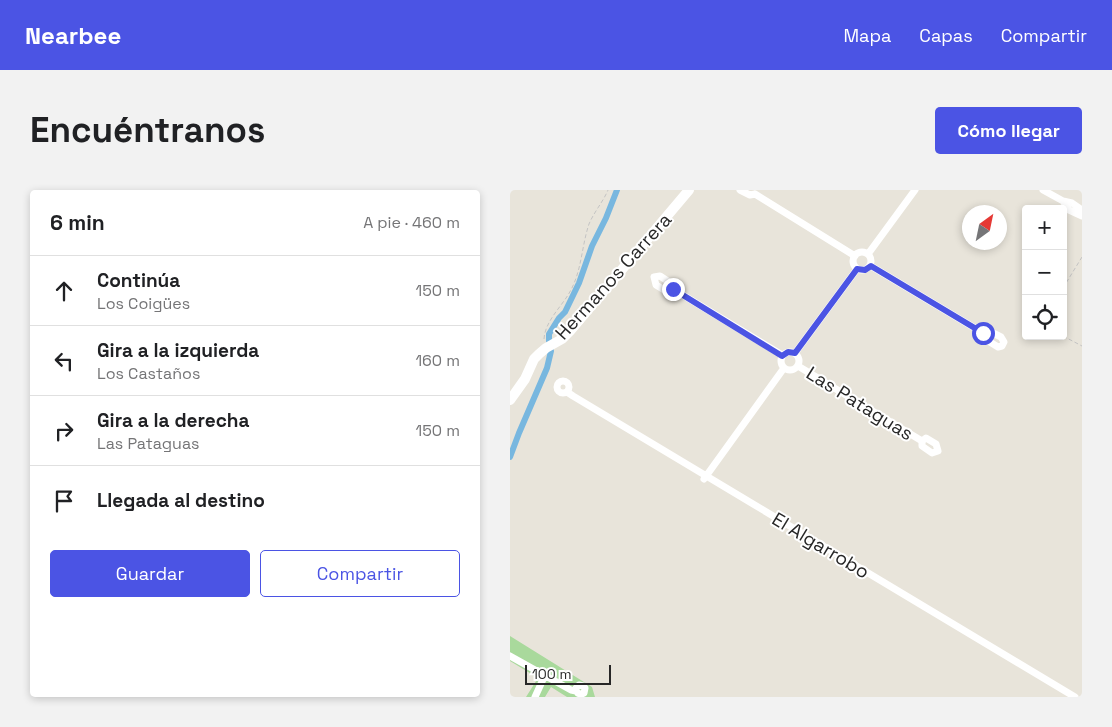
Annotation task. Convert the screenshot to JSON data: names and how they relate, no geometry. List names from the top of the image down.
{
  "streets": {
    "street": ["Hermanos Carrera", "Las Pataguas", "El Algarrobo"]
  },
  "scale_bar": "100 m",
  "north": "top right",
  "page": {
    "header": "Nearbee",
    "nav": ["Mapa", "Capas", "Compartir"],
    "buttons": [
      "Cómo llegar",
      ["Guardar", "Compartir"]
    ],
    "title": "Encuéntranos",
    "heading": ["6 min", "A pie · 460 m"],
    "map_buttons": ["+", "−"],
    "list": [
      ["Continúa", "Los Coigües", "150 m"],
      ["Gira a la izquierda", "Los Castaños", "160 m"],
      ["Gira a la derecha", "Las Pataguas", "150 m"],
      "Llegada al destino"
    ],
    "scale": "100 m"
  }
}
